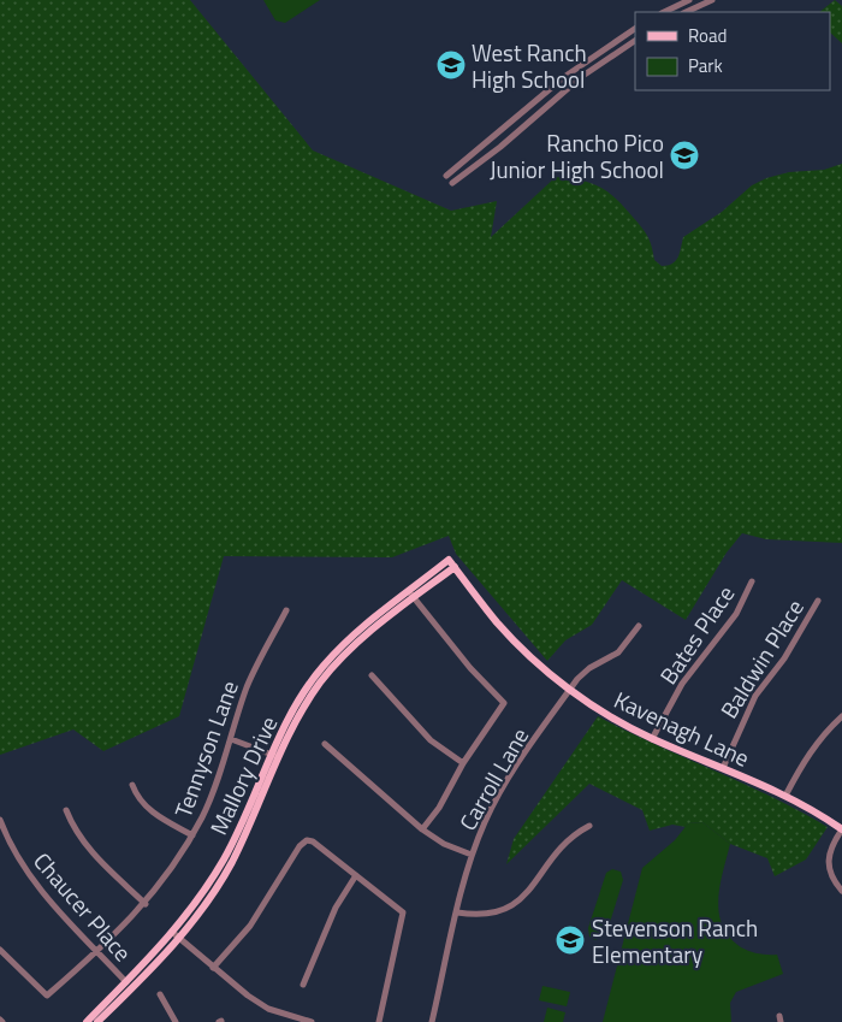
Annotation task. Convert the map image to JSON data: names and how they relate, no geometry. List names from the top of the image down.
{
  "streets": {
    "main road": ["Kavenagh Lane", "Mallory Drive"],
    "street": [
      "Bates Place",
      "Baldwin Place",
      "Tennyson Lane",
      "Carroll Lane",
      "Chaucer Place"
    ]
  },
  "crossings": [
    ["Bates Place", "Kavenagh Lane"],
    ["Baldwin Place", "Kavenagh Lane"],
    ["Kavenagh Lane", "Mallory Drive"],
    ["Kavenagh Lane", "Carroll Lane"],
    ["Tennyson Lane", "Chaucer Place"],
    ["Mallory Drive", "Chaucer Place"]
  ],
  "places": {
    "school or university": ["West Ranch High School", "Rancho Pico Junior High School", "Stevenson Ranch Elementary"]
  },
  "legend": ["Road", "Park"]
}
